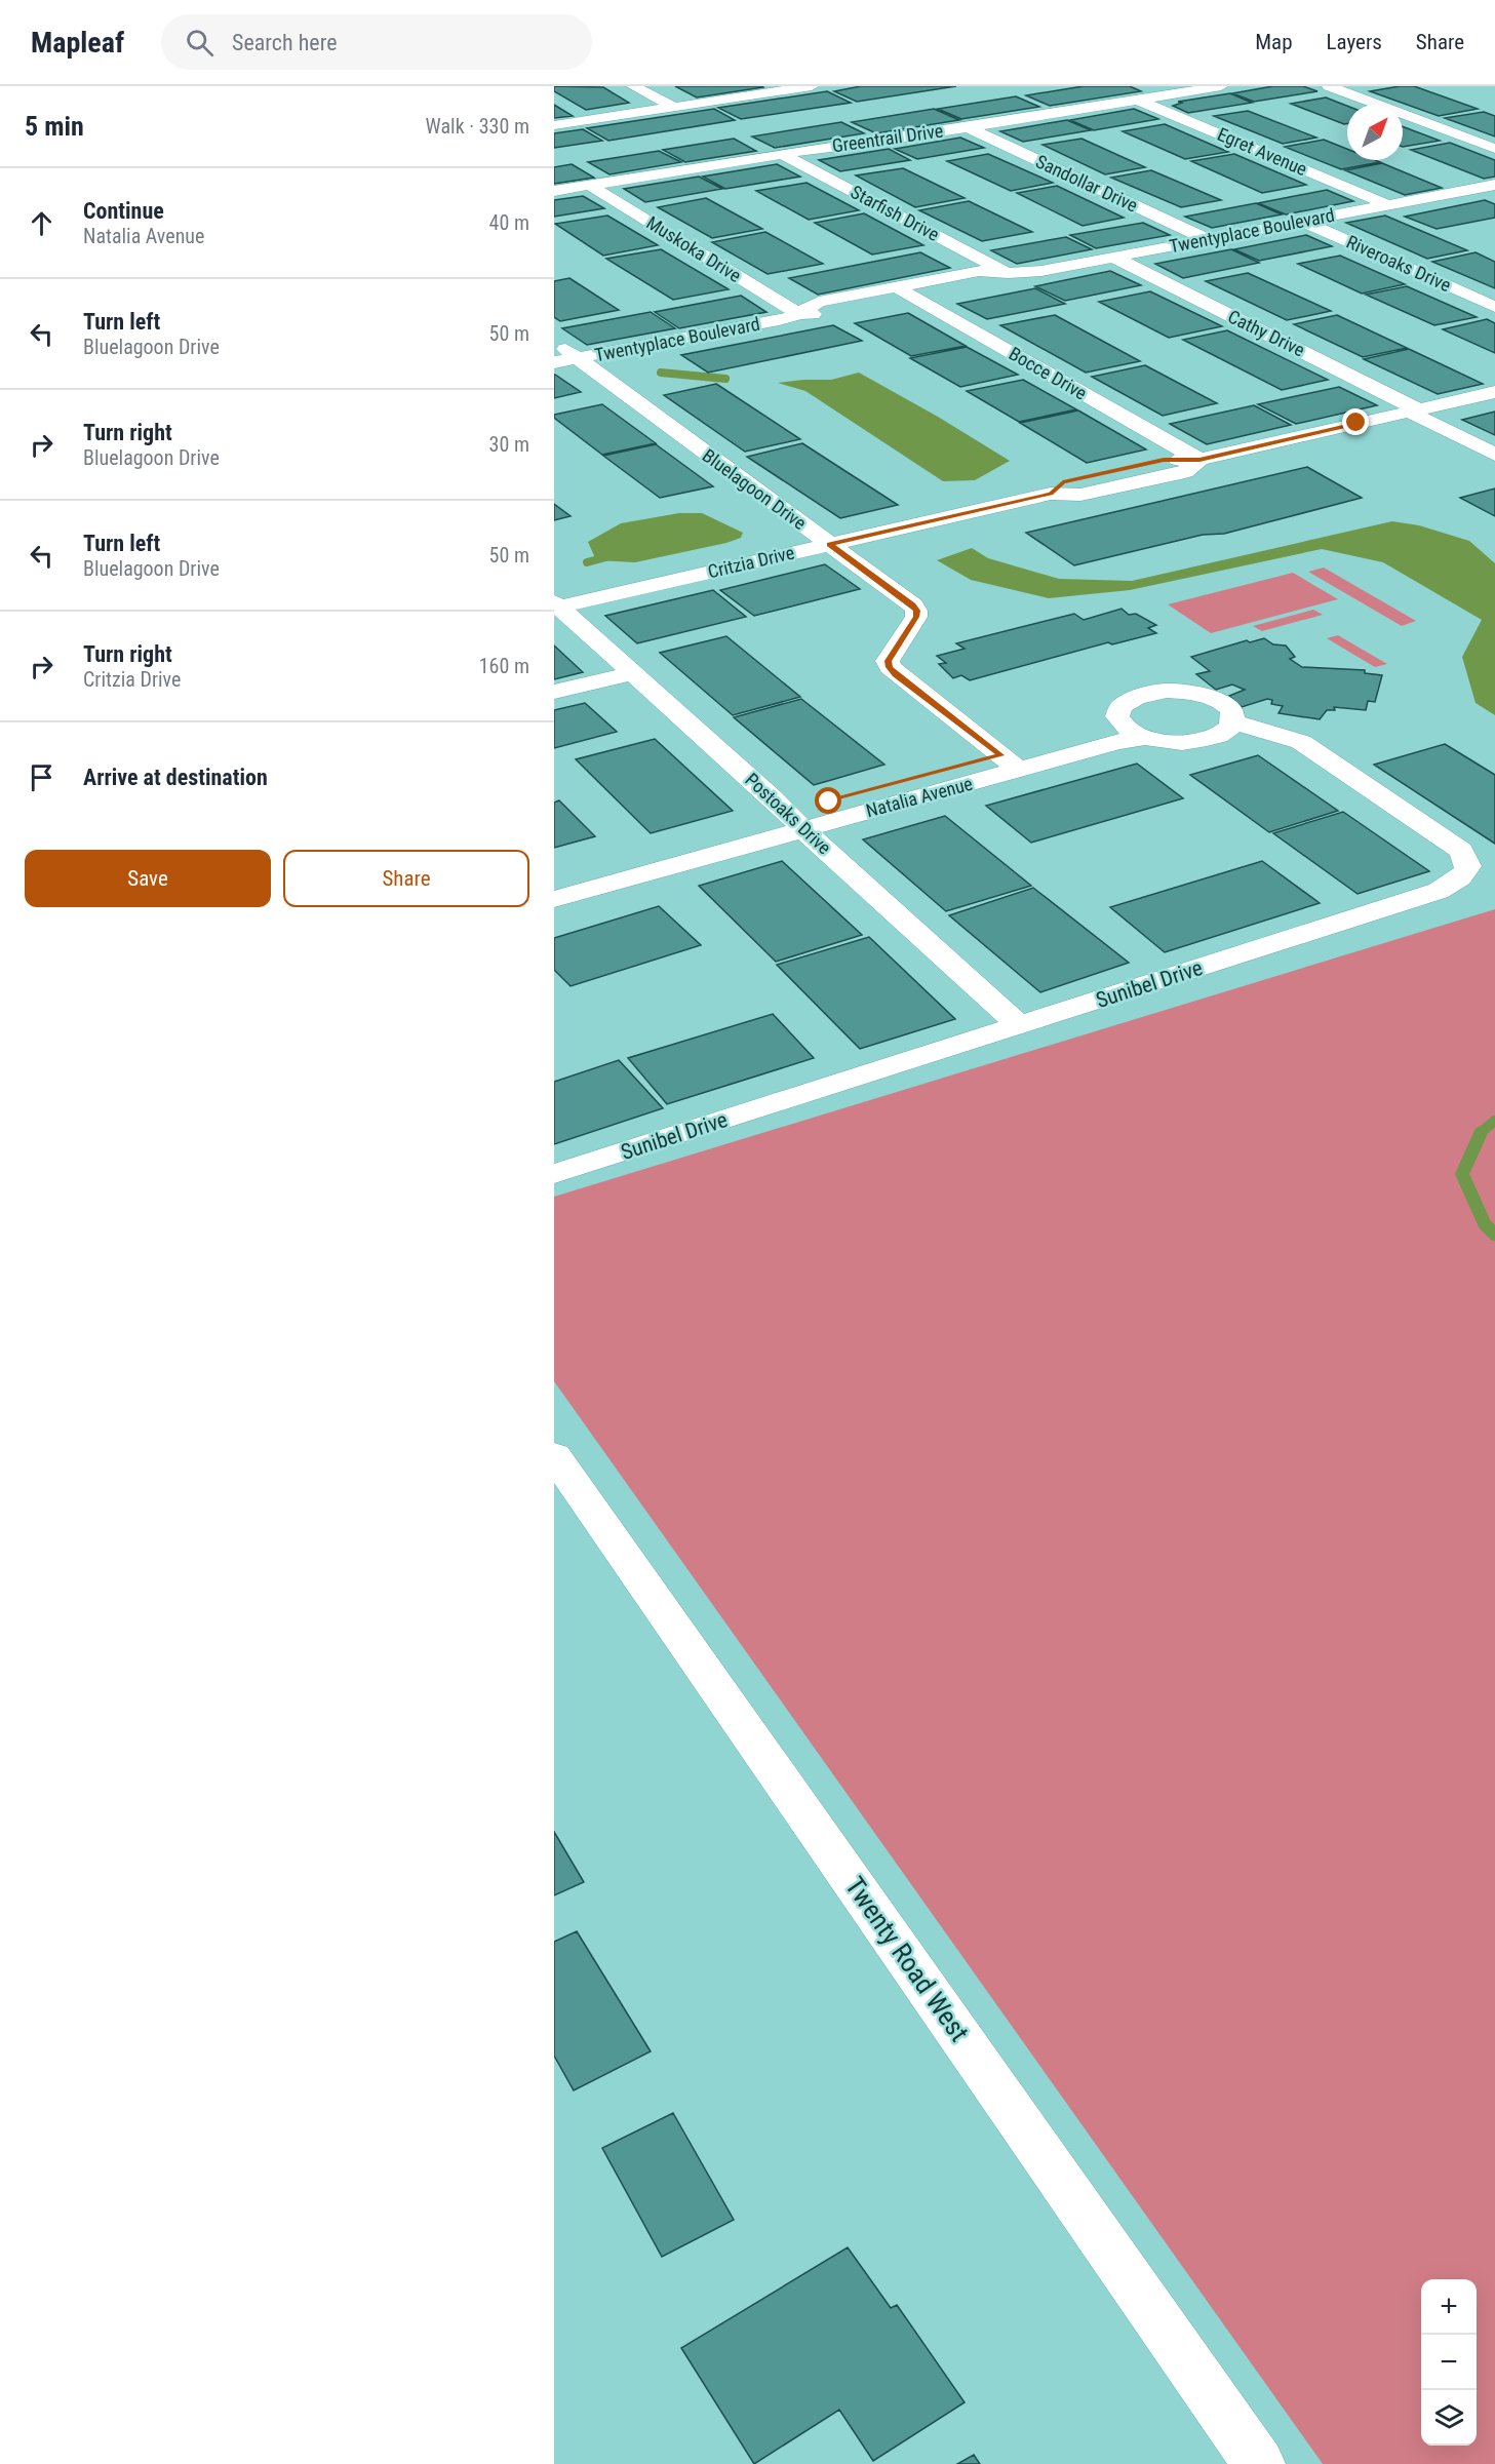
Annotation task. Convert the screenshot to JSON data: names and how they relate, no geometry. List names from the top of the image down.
{
  "streets": {
    "street": [
      "Greentrail Drive",
      "Egret Avenue",
      "Sandollar Drive",
      "Starfish Drive",
      "Twentyplace Boulevard",
      "Muskoka Drive",
      "Riveroaks Drive",
      "Cathy Drive",
      "Bocce Drive",
      "Bluelagoon Drive",
      "Critzia Drive",
      "Natalia Avenue",
      "Postoaks Drive",
      "Sunibel Drive",
      "Twenty Road West"
    ]
  },
  "crossings": [
    ["Greentrail Drive", "Egret Avenue"],
    ["Greentrail Drive", "Sandollar Drive"],
    ["Greentrail Drive", "Starfish Drive"],
    ["Greentrail Drive", "Muskoka Drive"],
    ["Egret Avenue", "Twentyplace Boulevard"],
    ["Sandollar Drive", "Twentyplace Boulevard"],
    ["Starfish Drive", "Twentyplace Boulevard"],
    ["Twentyplace Boulevard", "Muskoka Drive"],
    ["Twentyplace Boulevard", "Riveroaks Drive"],
    ["Twentyplace Boulevard", "Cathy Drive"],
    ["Twentyplace Boulevard", "Bocce Drive"],
    ["Twentyplace Boulevard", "Bluelagoon Drive"],
    ["Cathy Drive", "Critzia Drive"],
    ["Bocce Drive", "Critzia Drive"],
    ["Bluelagoon Drive", "Critzia Drive"],
    ["Bluelagoon Drive", "Natalia Avenue"],
    ["Critzia Drive", "Postoaks Drive"],
    ["Natalia Avenue", "Postoaks Drive"],
    ["Postoaks Drive", "Sunibel Drive"]
  ],
  "north": "top right",
  "page": {
    "header": "Mapleaf",
    "search": "Search here",
    "nav": ["Map", "Layers", "Share"],
    "heading": ["5 min", "Walk · 330 m"],
    "list": [
      ["Continue", "Natalia Avenue", "40 m"],
      ["Turn left", "Bluelagoon Drive", "50 m"],
      ["Turn right", "Bluelagoon Drive", "30 m"],
      ["Turn left", "Bluelagoon Drive", "50 m"],
      ["Turn right", "Critzia Drive", "160 m"],
      "Arrive at destination"
    ],
    "buttons": ["Save", "Share"],
    "map_buttons": ["+", "−"]
  }
}
